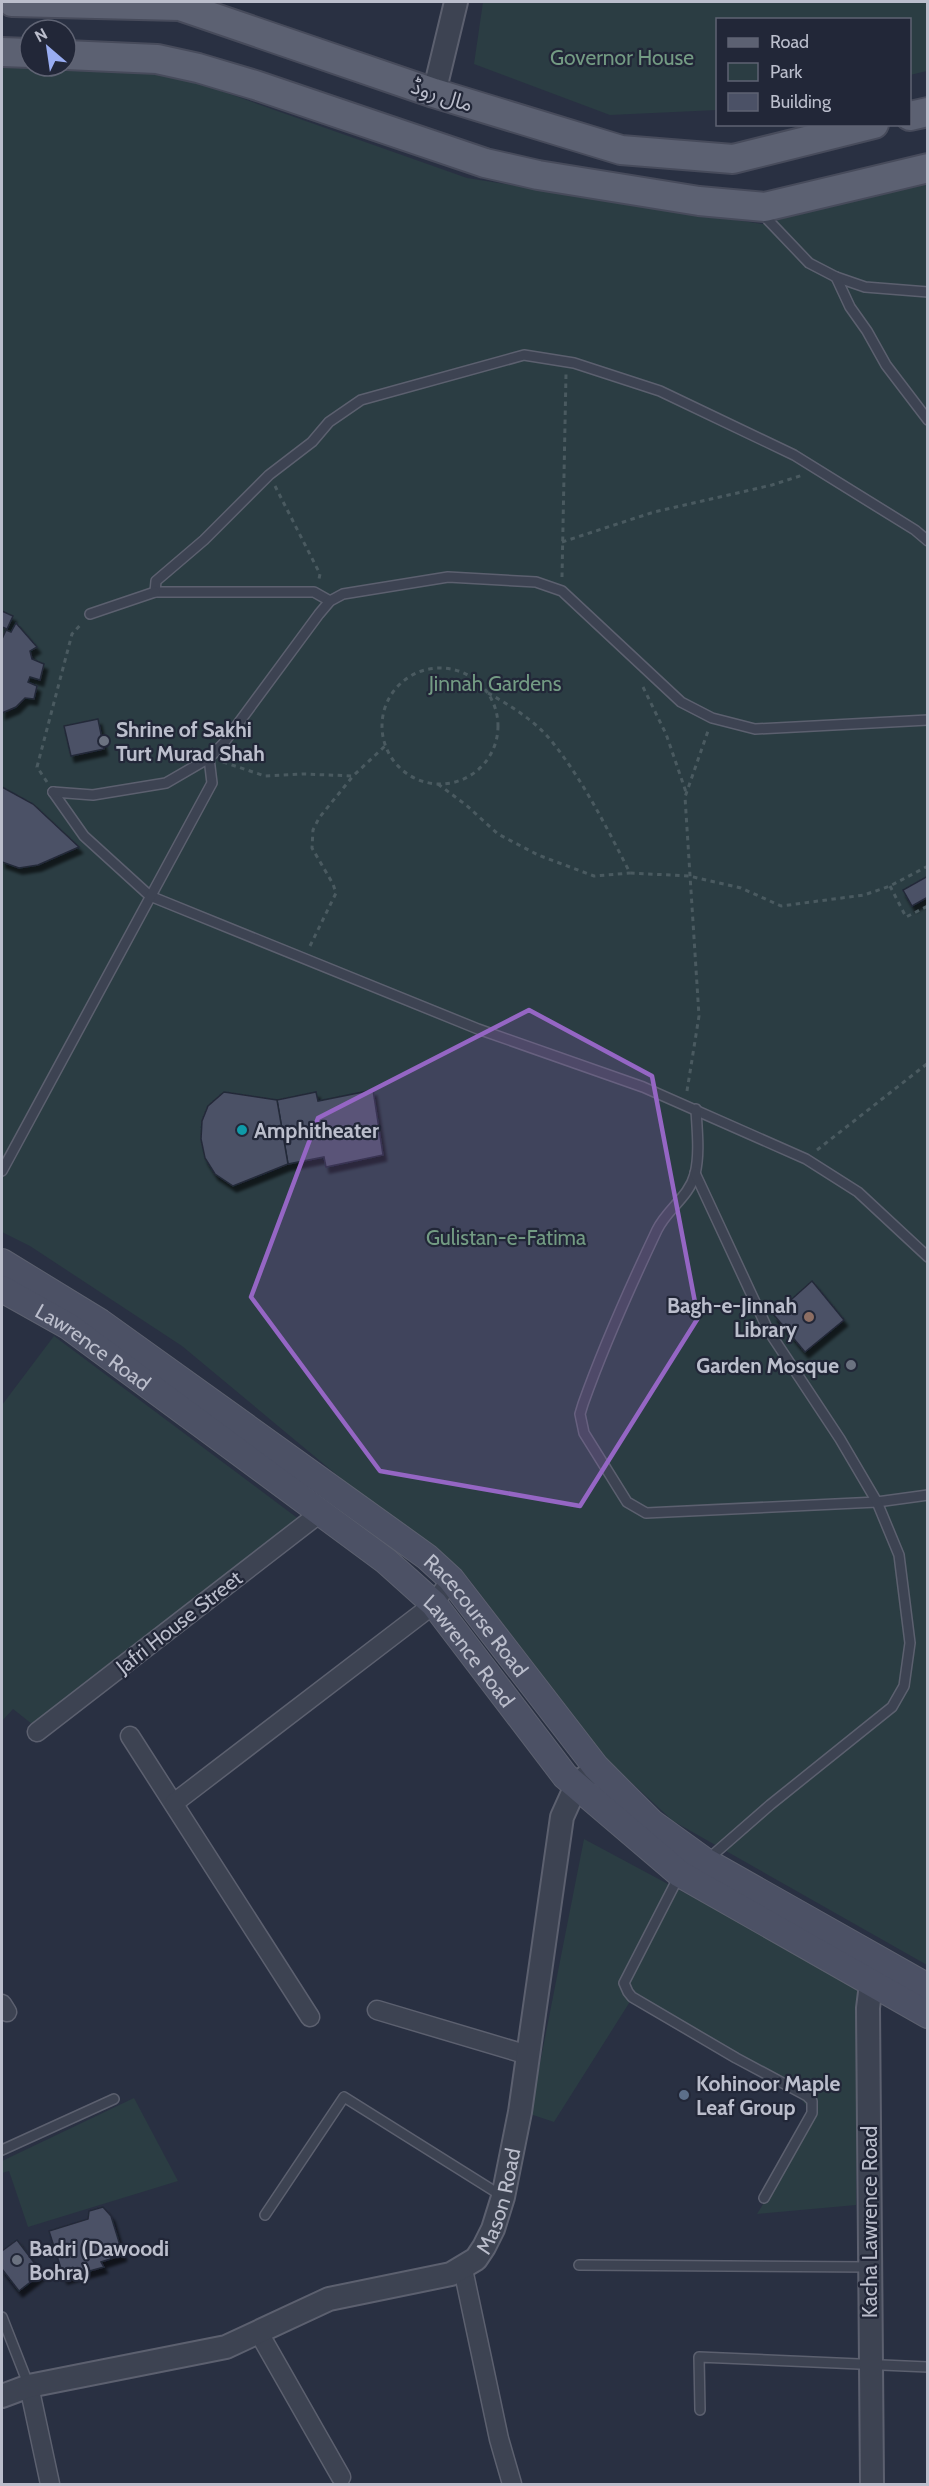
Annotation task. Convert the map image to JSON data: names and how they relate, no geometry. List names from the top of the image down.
{
  "streets": {
    "main road": ["مال روڈ", "Lawrence Road", "Racecourse Road"],
    "street": ["Jafri House Street", "Mason Road", "Kacha Lawrence Road"]
  },
  "crossings": [
    ["Lawrence Road", "Racecourse Road"],
    ["Lawrence Road", "Jafri House Street"],
    ["Lawrence Road", "Mason Road"],
    ["Racecourse Road", "Mason Road"],
    ["Racecourse Road", "Kacha Lawrence Road"]
  ],
  "parks": ["Governor House", "Jinnah Gardens", "Gulistan-e-Fatima"],
  "places": [
    "Shrine of Sakhi Turt Murad Shah",
    "Amphitheater",
    "Bagh-e-Jinnah Library",
    "Garden Mosque",
    "Kohinoor Maple Leaf Group",
    "Badri (Dawoodi Bohra)"
  ],
  "legend": ["Road", "Park", "Building"],
  "north": "top left"
}
